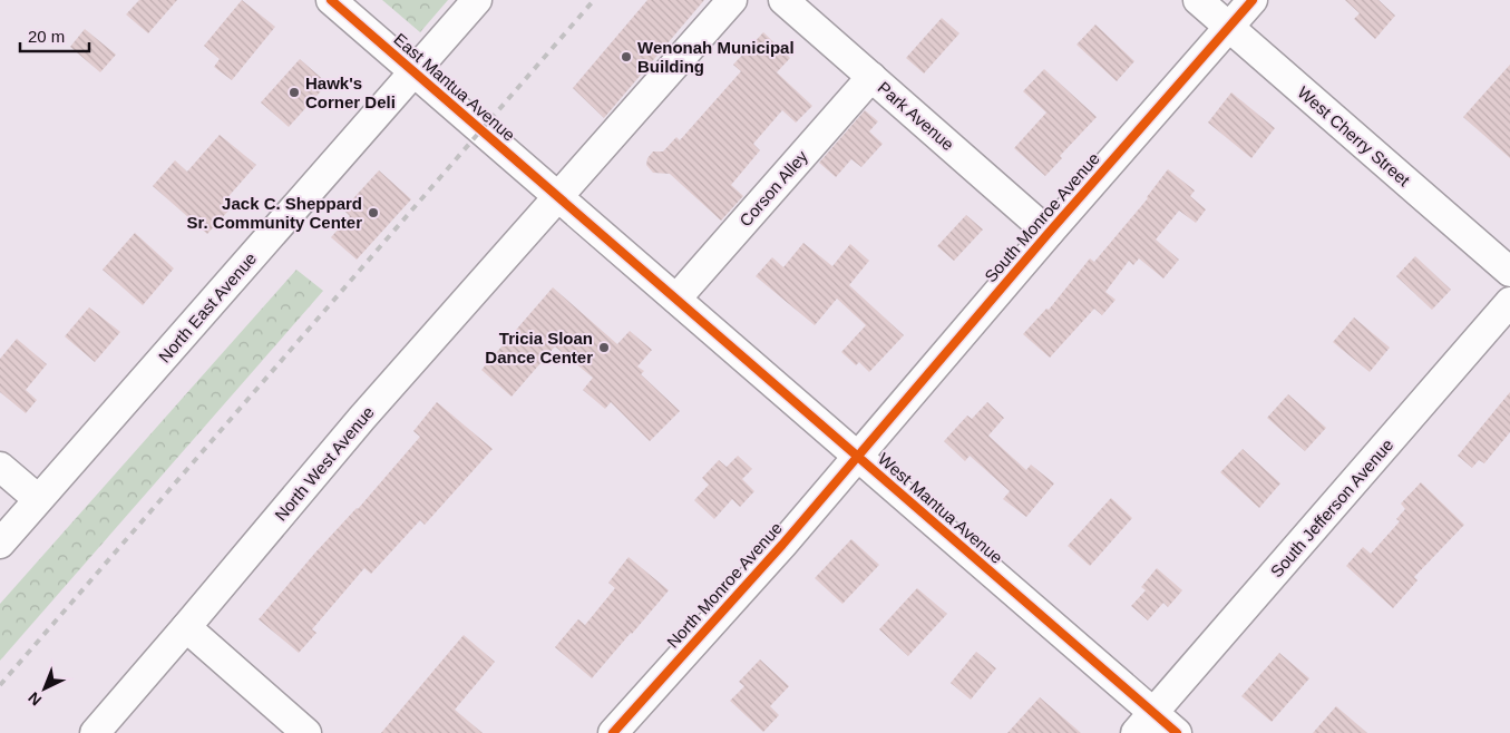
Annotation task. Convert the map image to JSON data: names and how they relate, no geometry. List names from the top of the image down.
{
  "streets": {
    "street": [
      "East Mantua Avenue",
      "Park Avenue",
      "West Cherry Street",
      "Corson Alley",
      "South Monroe Avenue",
      "North East Avenue",
      "North West Avenue",
      "West Mantua Avenue",
      "South Jefferson Avenue",
      "North Monroe Avenue"
    ]
  },
  "crossings": [
    ["East Mantua Avenue", "North East Avenue"],
    ["East Mantua Avenue", "North West Avenue"],
    ["East Mantua Avenue", "West Mantua Avenue"],
    ["Park Avenue", "Corson Alley"],
    ["Park Avenue", "South Monroe Avenue"],
    ["West Cherry Street", "South Monroe Avenue"],
    ["Corson Alley", "West Mantua Avenue"],
    ["South Monroe Avenue", "West Mantua Avenue"],
    ["South Monroe Avenue", "North Monroe Avenue"],
    ["North West Avenue", "West Mantua Avenue"],
    ["West Mantua Avenue", "South Jefferson Avenue"],
    ["West Mantua Avenue", "North Monroe Avenue"]
  ],
  "places": [
    "Wenonah Municipal Building",
    "Hawk's Corner Deli",
    "Jack C. Sheppard Sr. Community Center",
    "Tricia Sloan Dance Center"
  ],
  "scale_bar": "20 m",
  "north": "bottom left"
}
